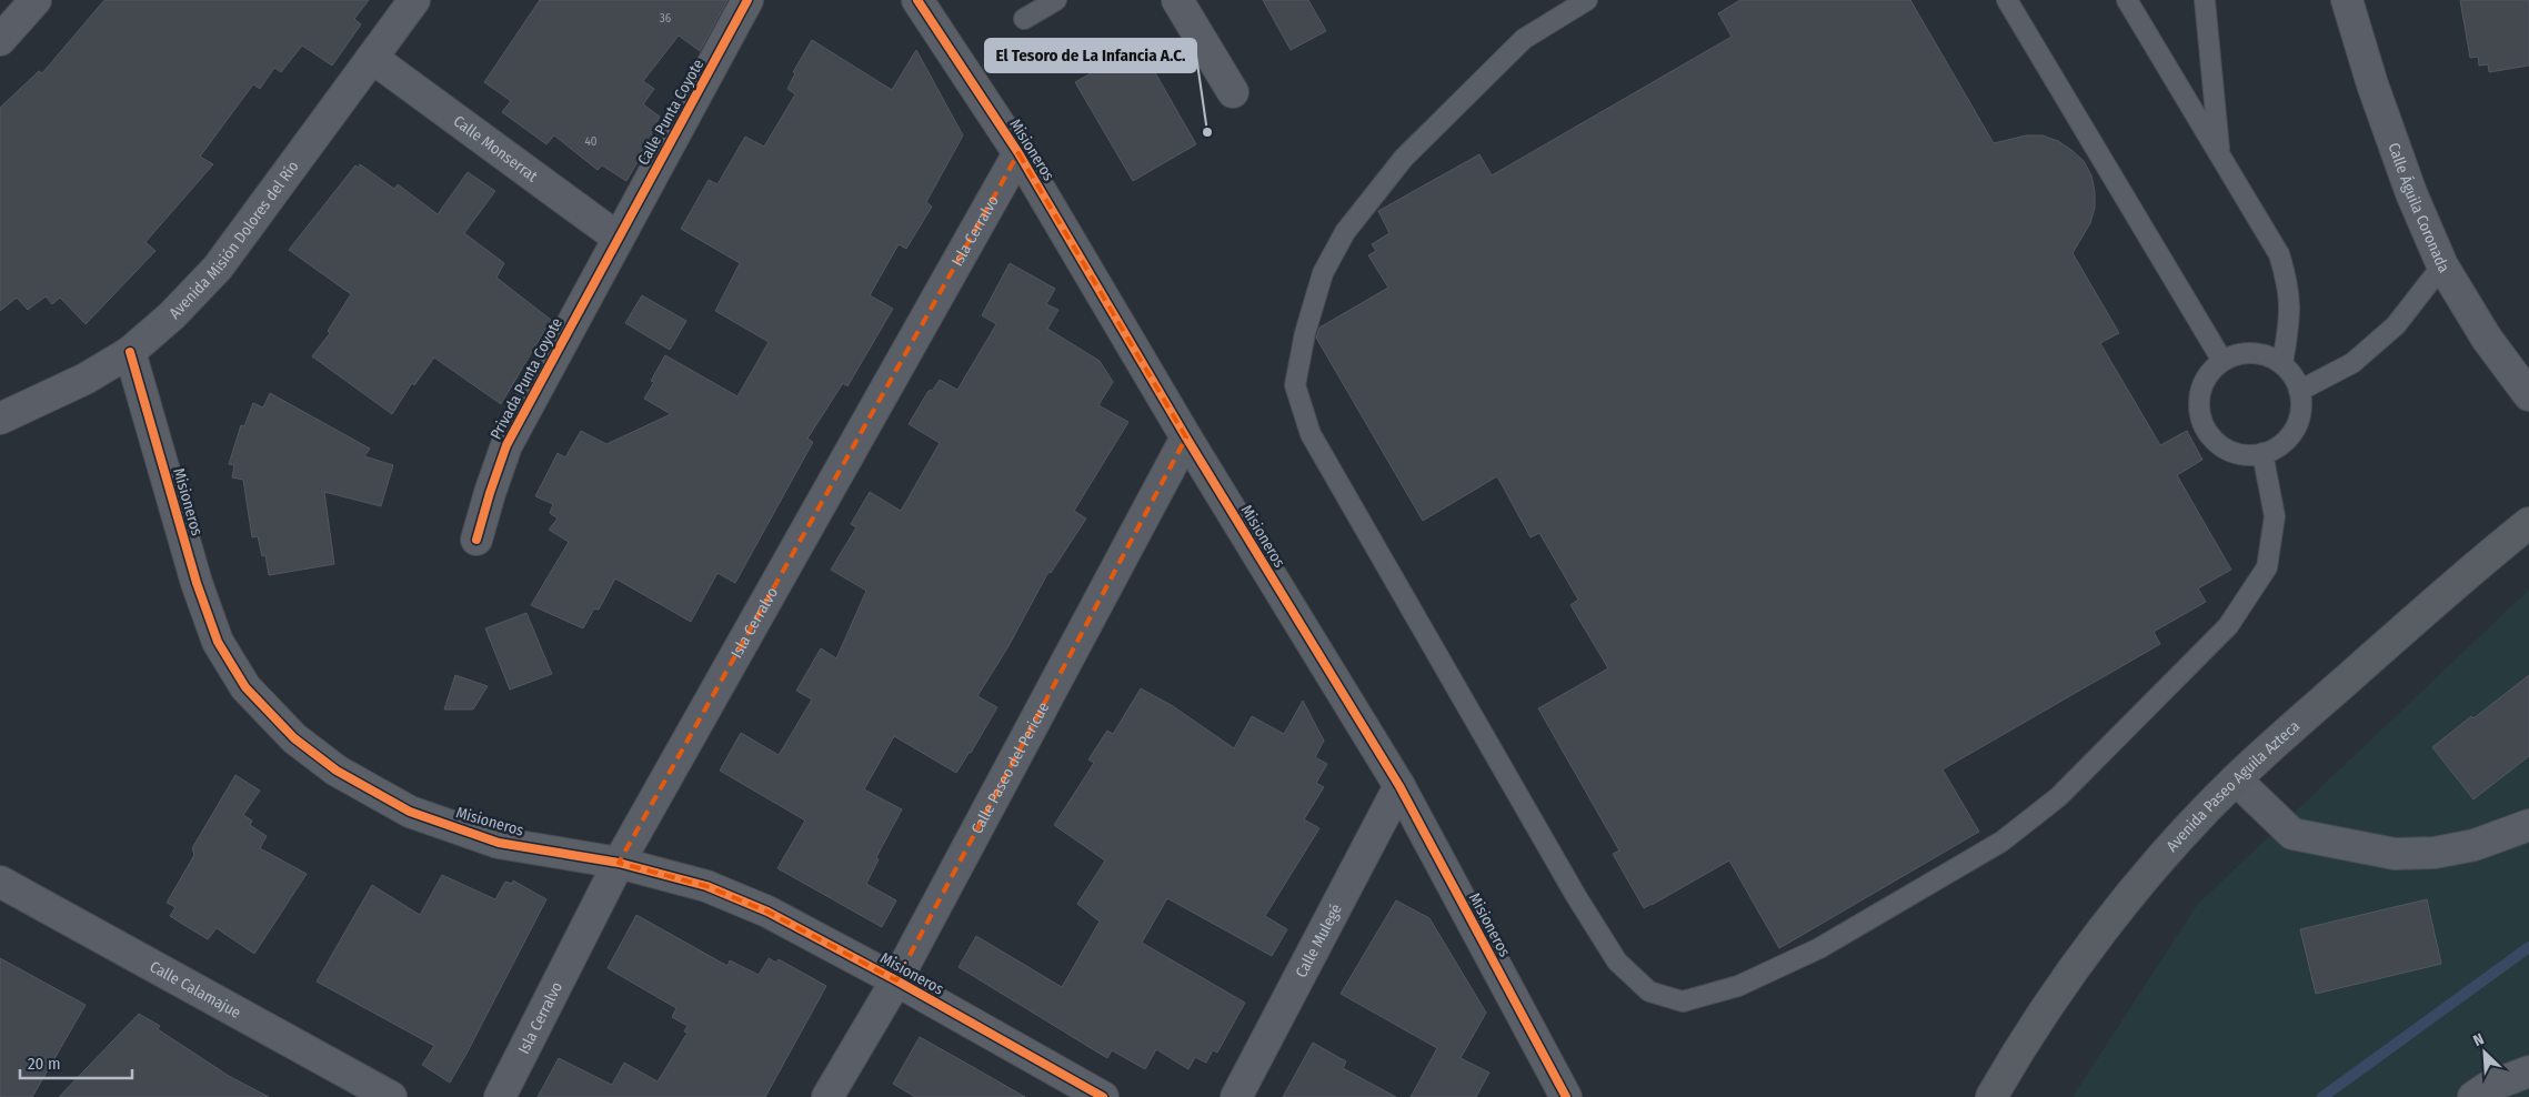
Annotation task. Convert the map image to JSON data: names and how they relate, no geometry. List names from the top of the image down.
{
  "streets": {
    "main road": ["Avenida Paseo Aguila Azteca"],
    "street": [
      "Calle Punta Coyote",
      "Calle Monserrat",
      "Misioneros",
      "Calle Águila Coronada",
      "Isla Cerralvo",
      "Avenida Misión Dolores del Río",
      "Privada Punta Coyote",
      "Calle Paseo del Pericue",
      "Calle Mulegé",
      "Calle Calamajue"
    ]
  },
  "crossings": [
    ["Calle Punta Coyote", "Calle Monserrat"],
    ["Calle Punta Coyote", "Privada Punta Coyote"],
    ["Calle Monserrat", "Avenida Misión Dolores del Río"],
    ["Calle Monserrat", "Privada Punta Coyote"],
    ["Misioneros", "Isla Cerralvo"],
    ["Misioneros", "Avenida Misión Dolores del Río"],
    ["Misioneros", "Calle Paseo del Pericue"],
    ["Misioneros", "Calle Mulegé"]
  ],
  "places": ["El Tesoro de La Infancia A.C."],
  "house_numbers": ["36", "40"],
  "scale_bar": "20 m",
  "north": "top left"
}
